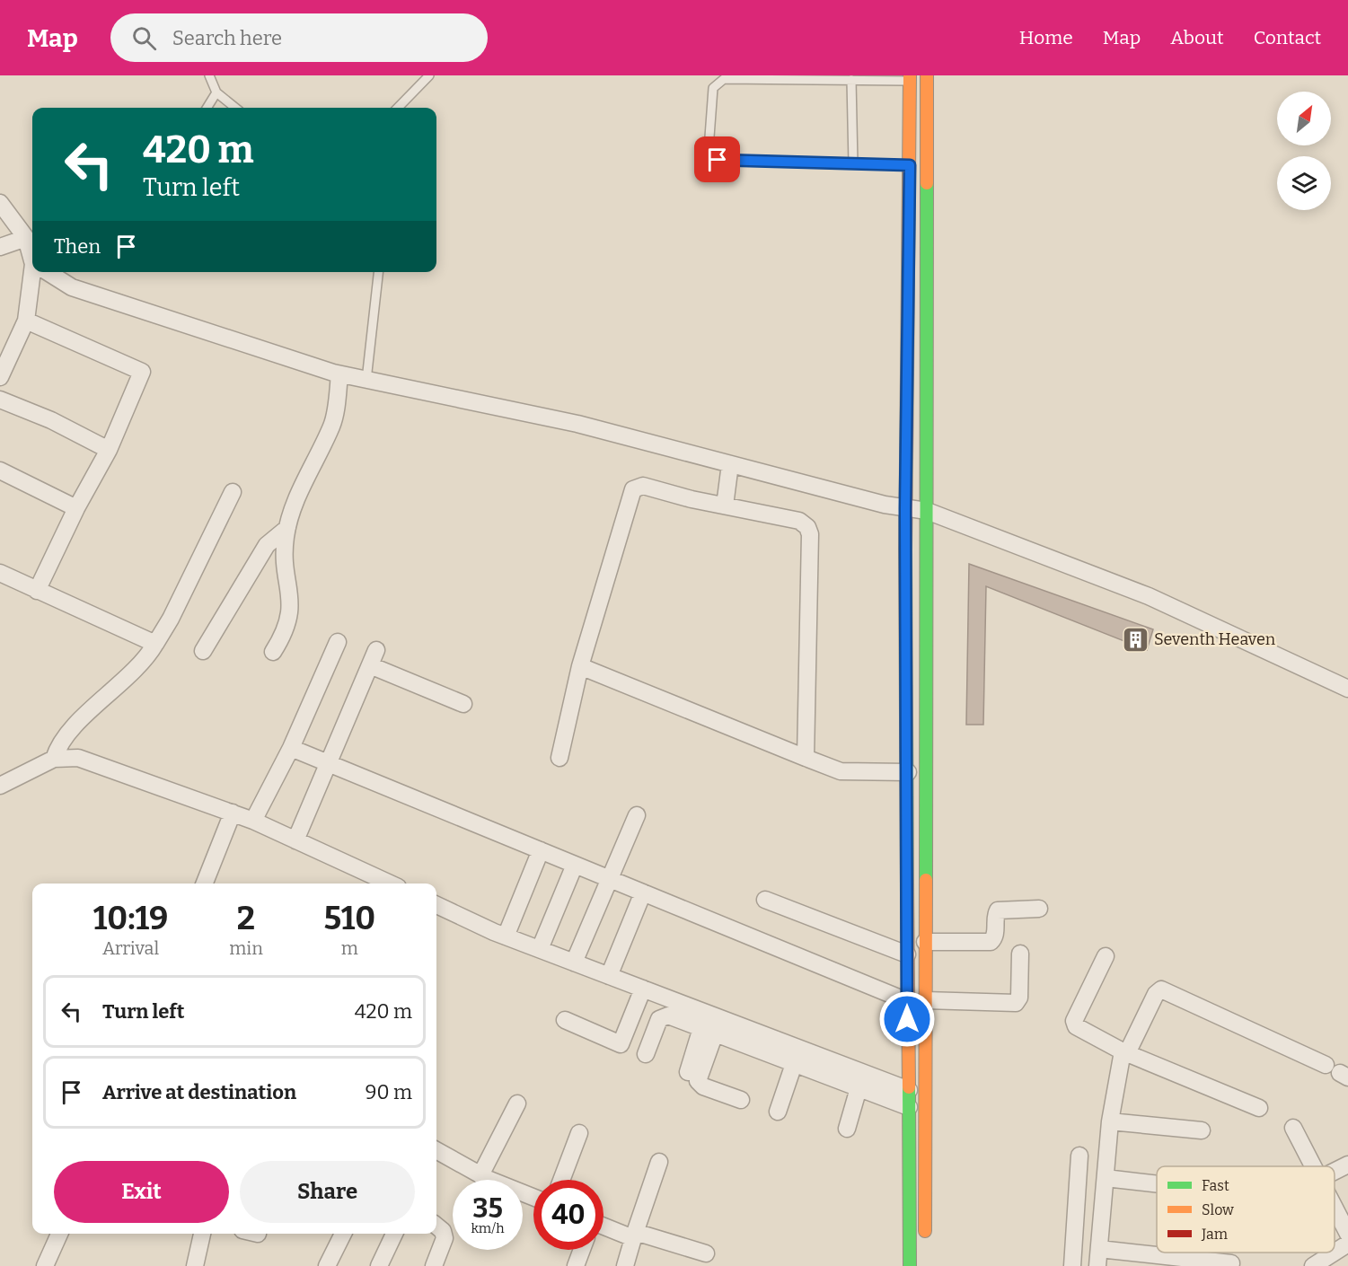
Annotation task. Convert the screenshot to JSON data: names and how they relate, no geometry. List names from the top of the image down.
{
  "places": {
    "building": ["Seventh Heaven"]
  },
  "legend": ["Fast", "Slow", "Jam"],
  "north": "top right",
  "page": {
    "header": "Map",
    "search": "Search here",
    "nav": [
      "Home",
      "Map",
      "About",
      "Contact"
    ],
    "turn": ["420 m", "Turn left"],
    "then": "Then",
    "eta": [
      "10:19",
      "Arrival",
      "2",
      "min",
      "510",
      "m"
    ],
    "list": [
      {
        "name": "Turn left",
        "value": "420 m"
      },
      {
        "name": "Arrive at destination",
        "value": "90 m"
      }
    ],
    "buttons": ["Exit", "Share"],
    "speed": "35 km/h",
    "limit": "40"
  }
}
